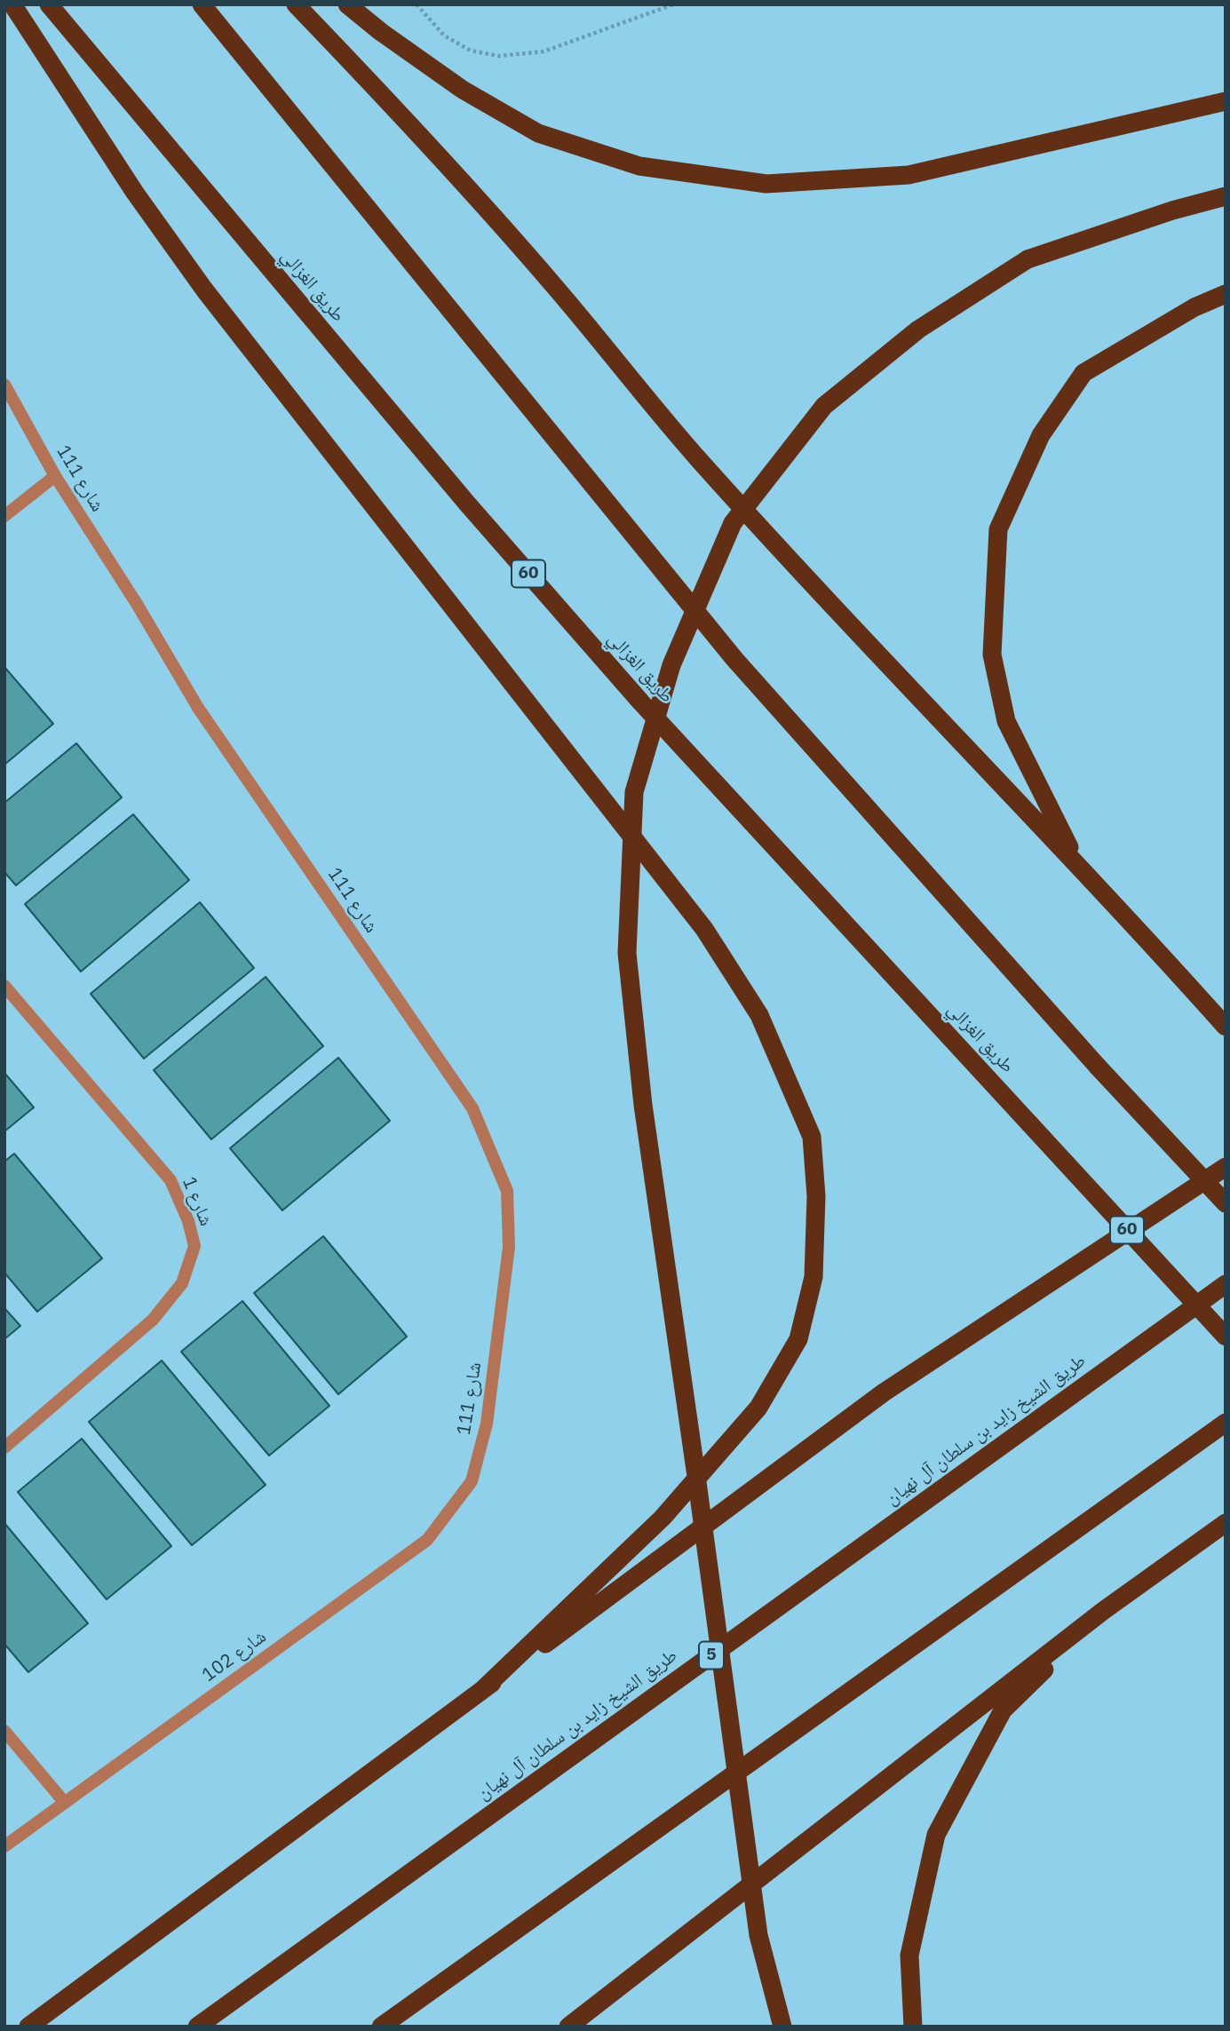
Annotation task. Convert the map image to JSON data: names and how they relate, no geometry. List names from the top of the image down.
{
  "streets": {
    "highway": [
      "طريق الغزالي",
      "60",
      "طريق الشيخ زايد بن سلطان آل نهيان",
      "5"
    ],
    "street": ["شارع 111", "شارع 1", "شارع 102"]
  },
  "crossings": [
    ["شارع 111", "شارع 102"]
  ]
}
